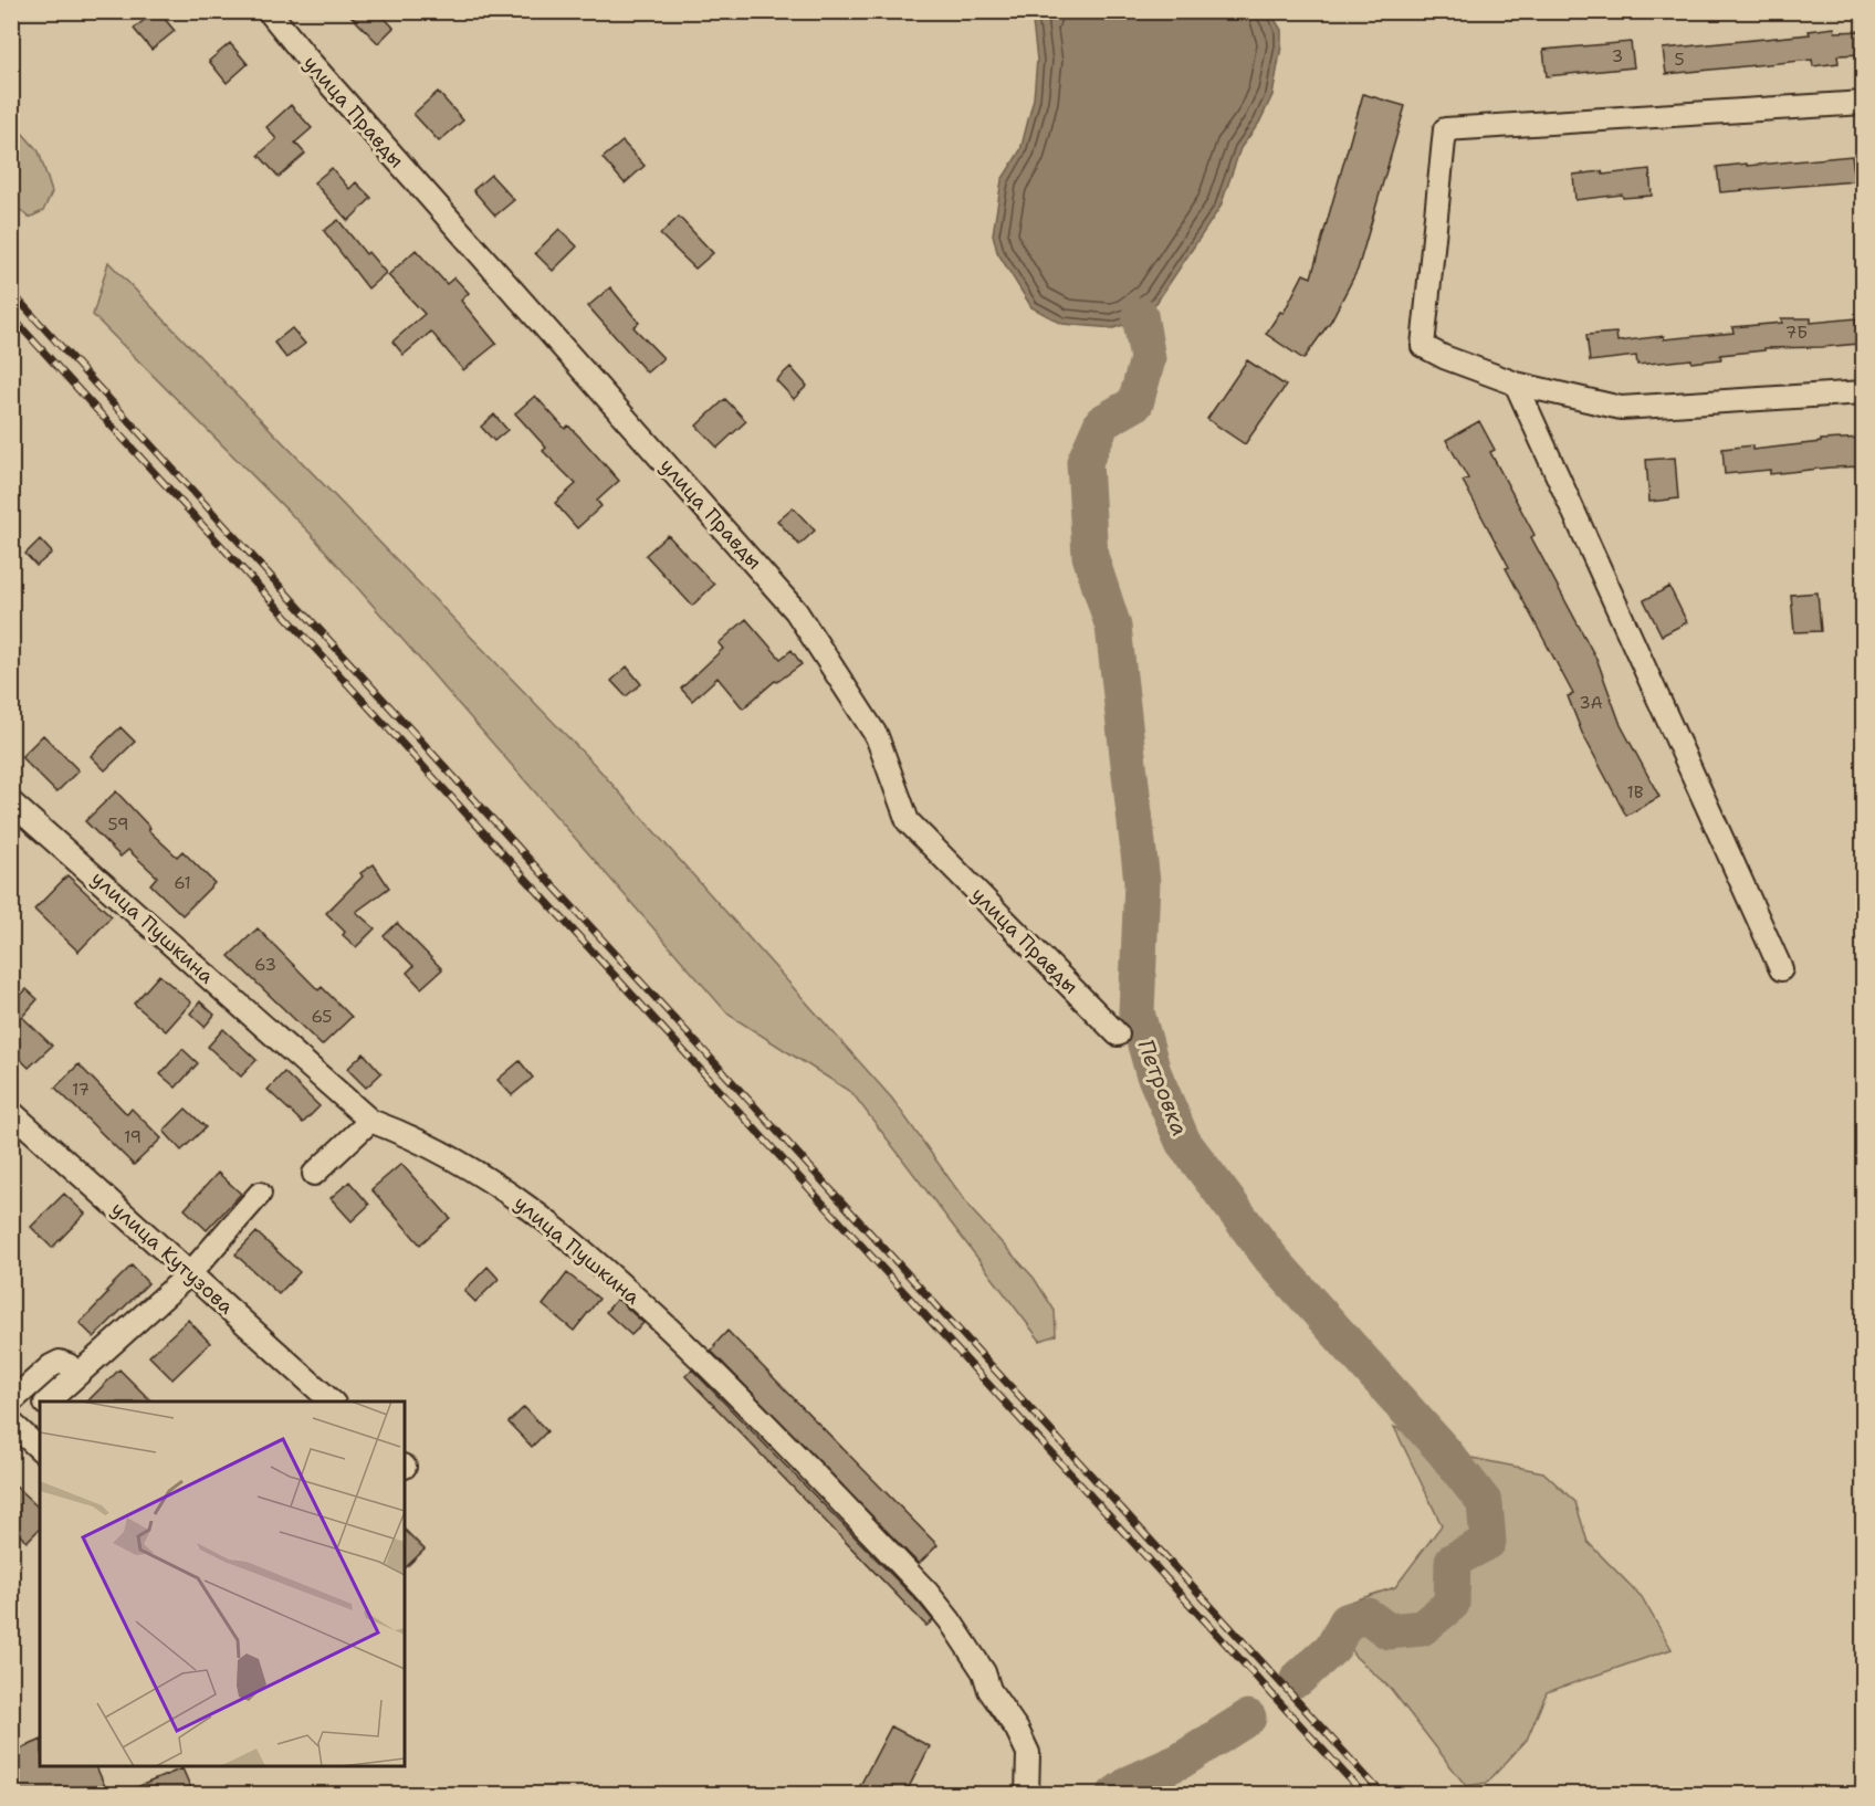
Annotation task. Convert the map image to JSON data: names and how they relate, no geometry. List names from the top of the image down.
{
  "streets": {
    "street": ["улица Правды", "улица Пушкина", "улица Кутузова"]
  },
  "water": ["Петровка"],
  "house_numbers": [
    "3",
    "5",
    "7Б",
    "3А",
    "1В",
    "59",
    "61",
    "63",
    "65",
    "17",
    "19"
  ]
}
